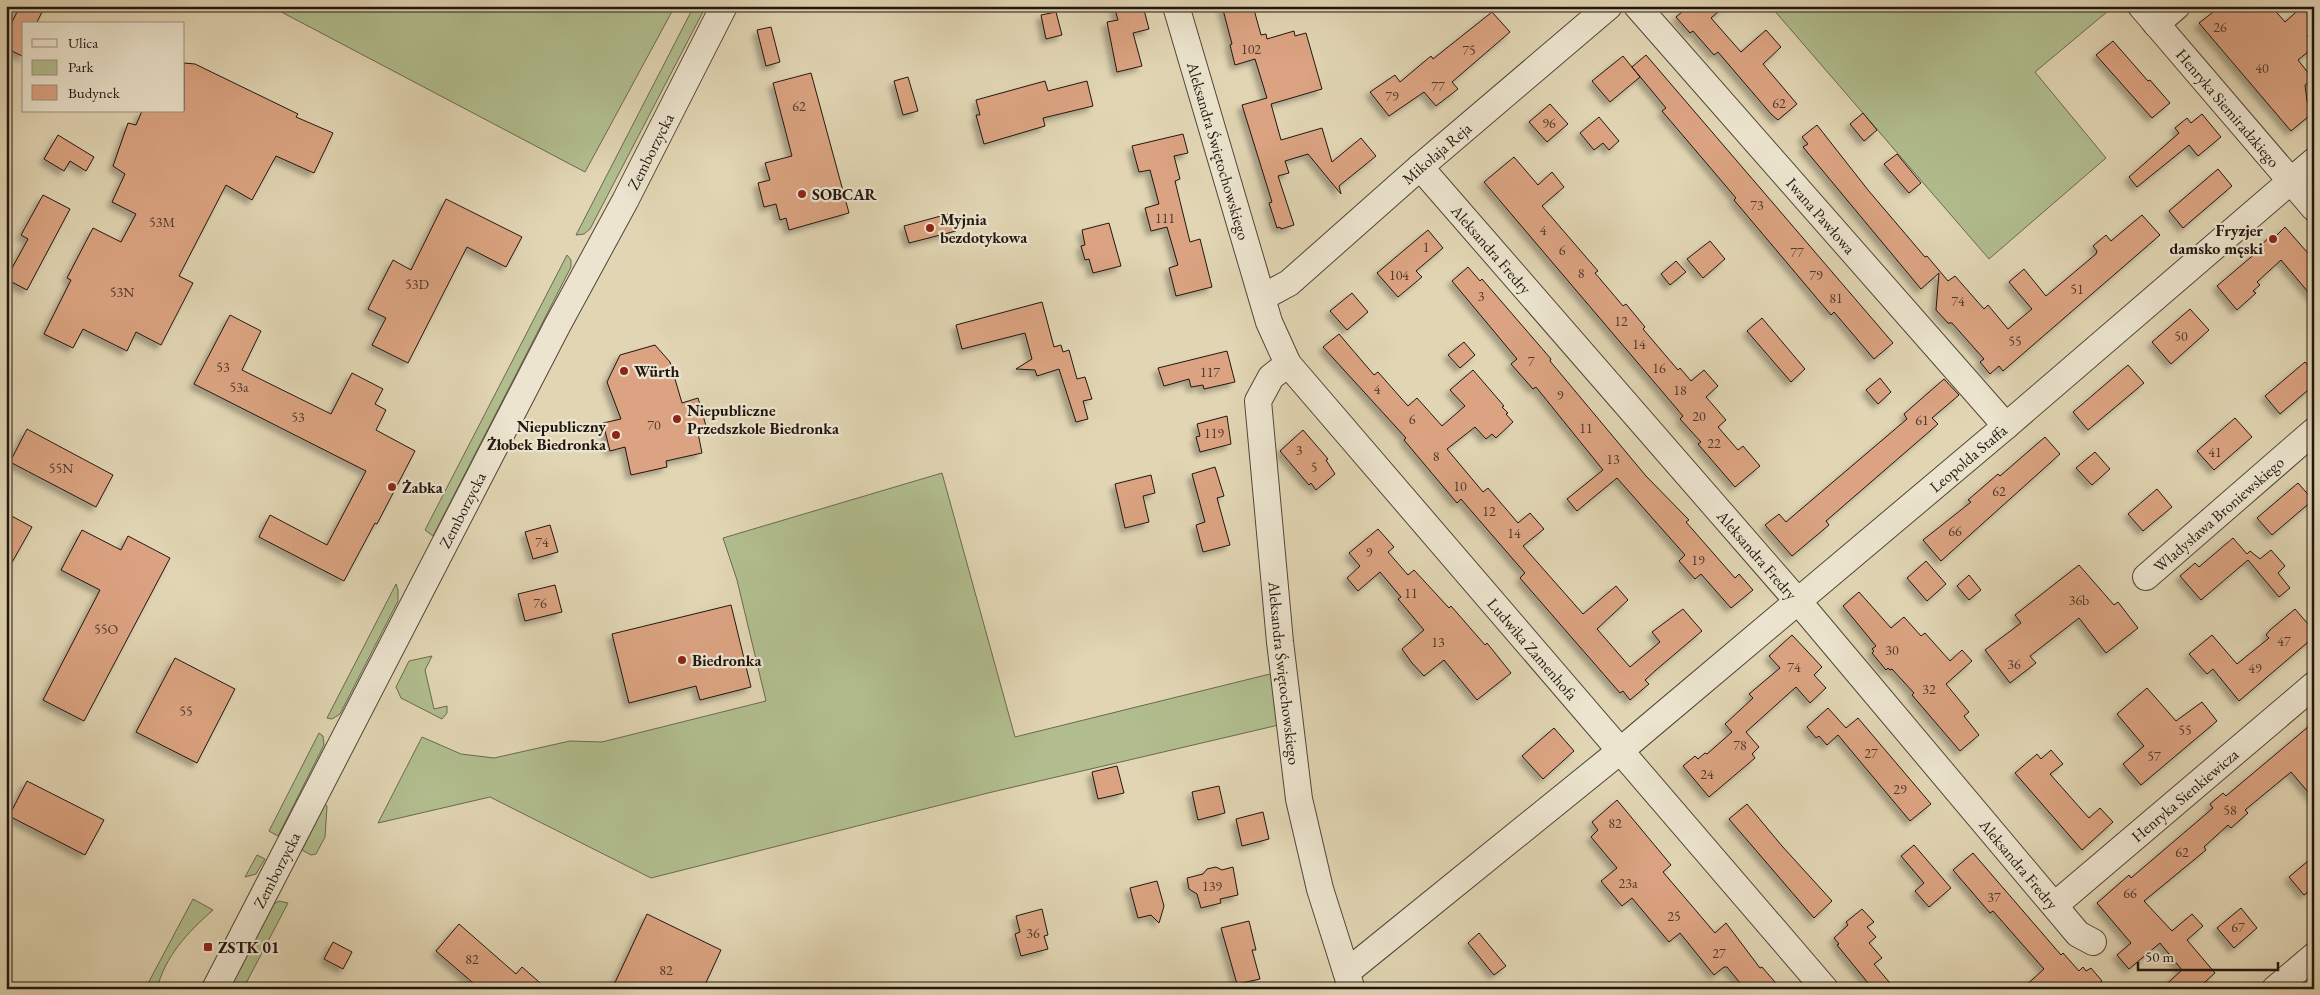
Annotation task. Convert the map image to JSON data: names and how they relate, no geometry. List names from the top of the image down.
{
  "streets": {
    "street": [
      "Henryka Siemiradzkiego",
      "Aleksandra Świętochowskiego",
      "Zemborzycka",
      "Mikołaja Reja",
      "Iwana Pawłowa",
      "Aleksandra Fredry",
      "Leopolda Staffa",
      "Władysława Broniewskiego",
      "Ludwika Zamenhofa",
      "Henryka Sienkiewicza"
    ]
  },
  "crossings": [
    ["Henryka Siemiradzkiego", "Leopolda Staffa"],
    ["Aleksandra Świętochowskiego", "Mikołaja Reja"],
    ["Aleksandra Świętochowskiego", "Leopolda Staffa"],
    ["Aleksandra Świętochowskiego", "Ludwika Zamenhofa"],
    ["Mikołaja Reja", "Aleksandra Fredry"],
    ["Mikołaja Reja", "Ludwika Zamenhofa"],
    ["Iwana Pawłowa", "Leopolda Staffa"],
    ["Aleksandra Fredry", "Leopolda Staffa"],
    ["Aleksandra Fredry", "Henryka Sienkiewicza"],
    ["Leopolda Staffa", "Ludwika Zamenhofa"]
  ],
  "places": {
    "other": [
      "SOBCAR",
      "Myjnia bezdotykowa",
      "Fryzjer damsko męski",
      "Würth",
      "Niepubliczne Przedszkole Biedronka",
      "Niepubliczny Żłobek Biedronka",
      "Żabka",
      "Biedronka"
    ],
    "transit": ["ZSTK 01"]
  },
  "house_numbers": [
    "26",
    "102",
    "75",
    "40",
    "77",
    "79",
    "62",
    "62",
    "96",
    "73",
    "111",
    "53M",
    "4",
    "1",
    "6",
    "77",
    "8",
    "104",
    "79",
    "53D",
    "51",
    "53N",
    "3",
    "81",
    "74",
    "12",
    "50",
    "55",
    "14",
    "7",
    "53",
    "16",
    "117",
    "53a",
    "4",
    "18",
    "9",
    "20",
    "53",
    "6",
    "61",
    "70",
    "11",
    "119",
    "22",
    "3",
    "41",
    "8",
    "13",
    "5",
    "55N",
    "10",
    "62",
    "12",
    "66",
    "14",
    "74",
    "9",
    "19",
    "11",
    "36b",
    "76",
    "55O",
    "47",
    "13",
    "30",
    "36",
    "74",
    "49",
    "32",
    "55",
    "55",
    "78",
    "27",
    "57",
    "24",
    "29",
    "58",
    "82",
    "62",
    "23a",
    "139",
    "66",
    "37",
    "25",
    "67",
    "36",
    "27",
    "82",
    "82"
  ],
  "legend": ["Ulica", "Park", "Budynek"],
  "scale_bar": "50 m"
}
